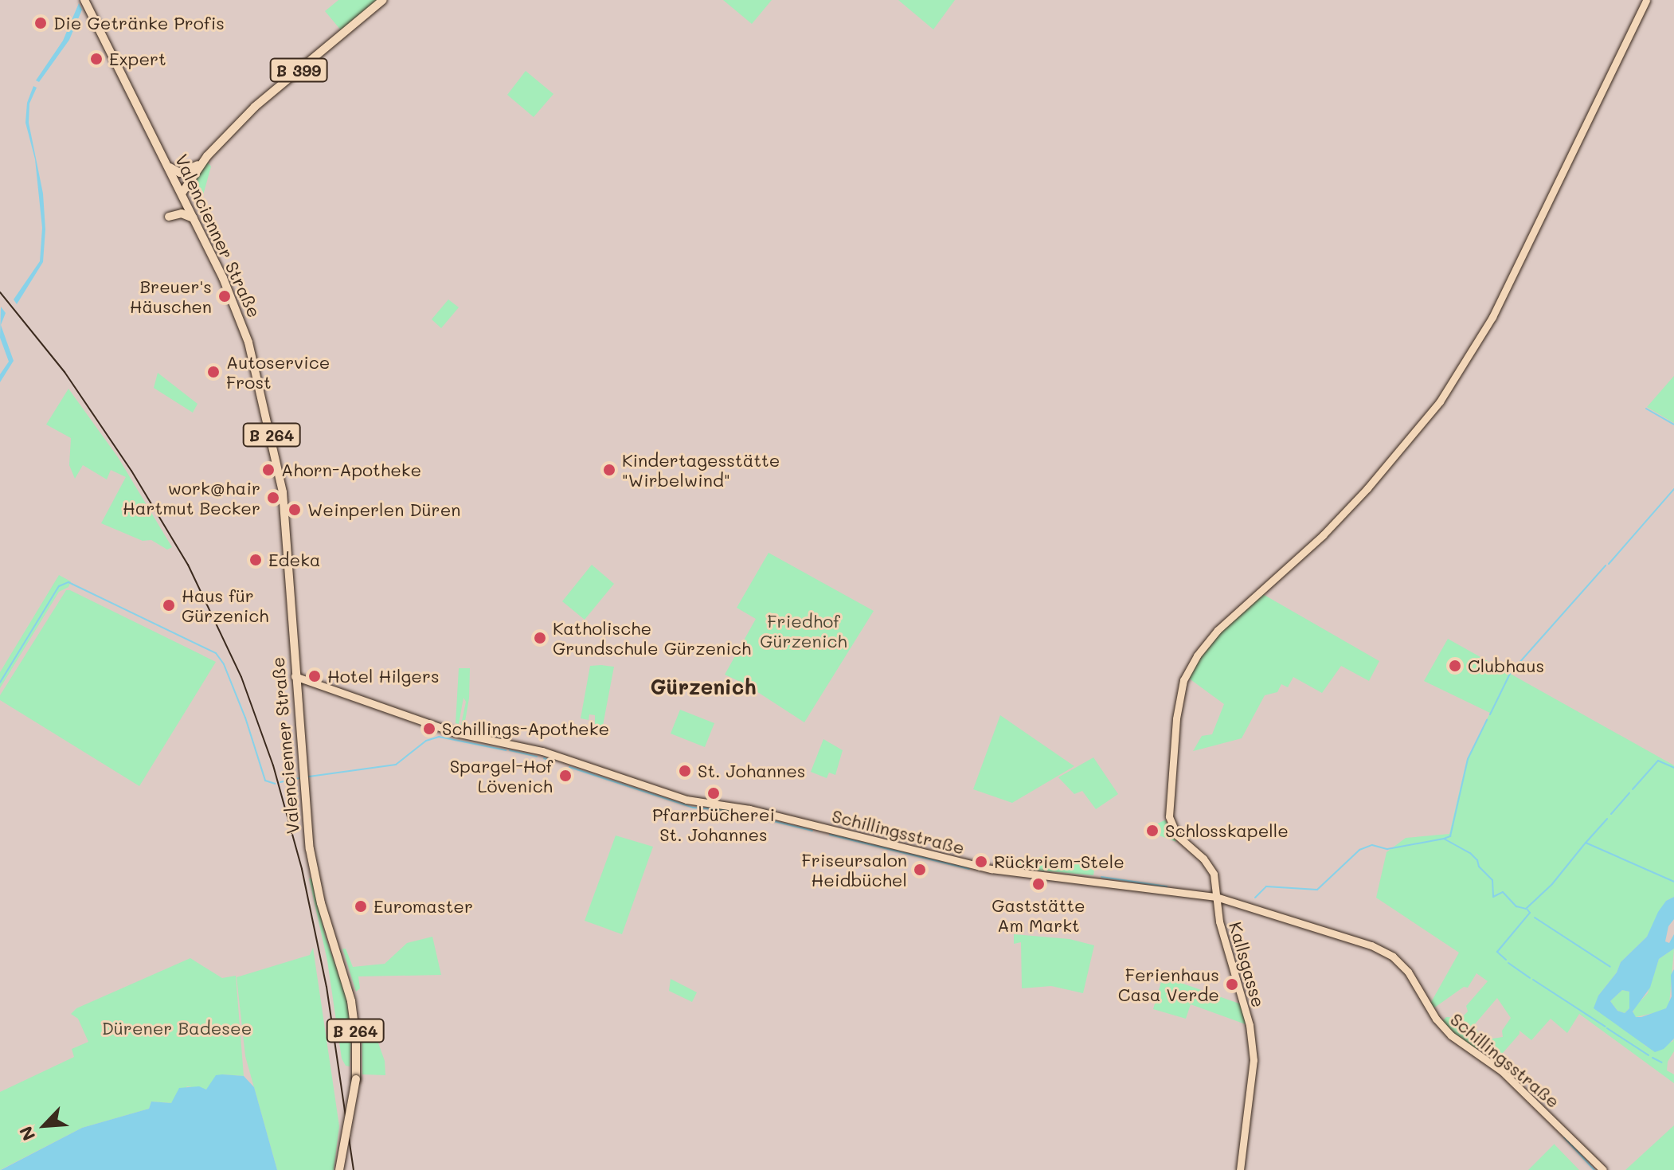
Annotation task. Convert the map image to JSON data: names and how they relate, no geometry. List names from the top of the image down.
{
  "streets": {
    "main road": [
      "B 399",
      "Valencienner Straße",
      "B 264",
      "Schillingsstraße",
      "Kallsgasse"
    ]
  },
  "crossings": [
    ["B 399", "Valencienner Straße"],
    ["Valencienner Straße", "Schillingsstraße"],
    ["Schillingsstraße", "Kallsgasse"]
  ],
  "districts": ["Gürzenich"],
  "parks": ["Friedhof Gürzenich", "Dürener Badesee"],
  "places": [
    "Die Getränke Profis",
    "Expert",
    "Breuer's Häuschen",
    "Autoservice Frost",
    "Ahorn-Apotheke",
    "Kindertagesstätte \"Wirbelwind\"",
    "work@hair Hartmut Becker",
    "Weinperlen Düren",
    "Edeka",
    "Haus für Gürzenich",
    "Katholische Grundschule Gürzenich",
    "Clubhaus",
    "Hotel Hilgers",
    "Schillings-Apotheke",
    "St. Johannes",
    "Spargel-Hof Lövenich",
    "Pfarrbücherei St. Johannes",
    "Schlosskapelle",
    "Rückriem-Stele",
    "Friseursalon Heidbüchel",
    "Gaststätte Am Markt",
    "Euromaster",
    "Ferienhaus Casa Verde"
  ],
  "north": "bottom left"
}
